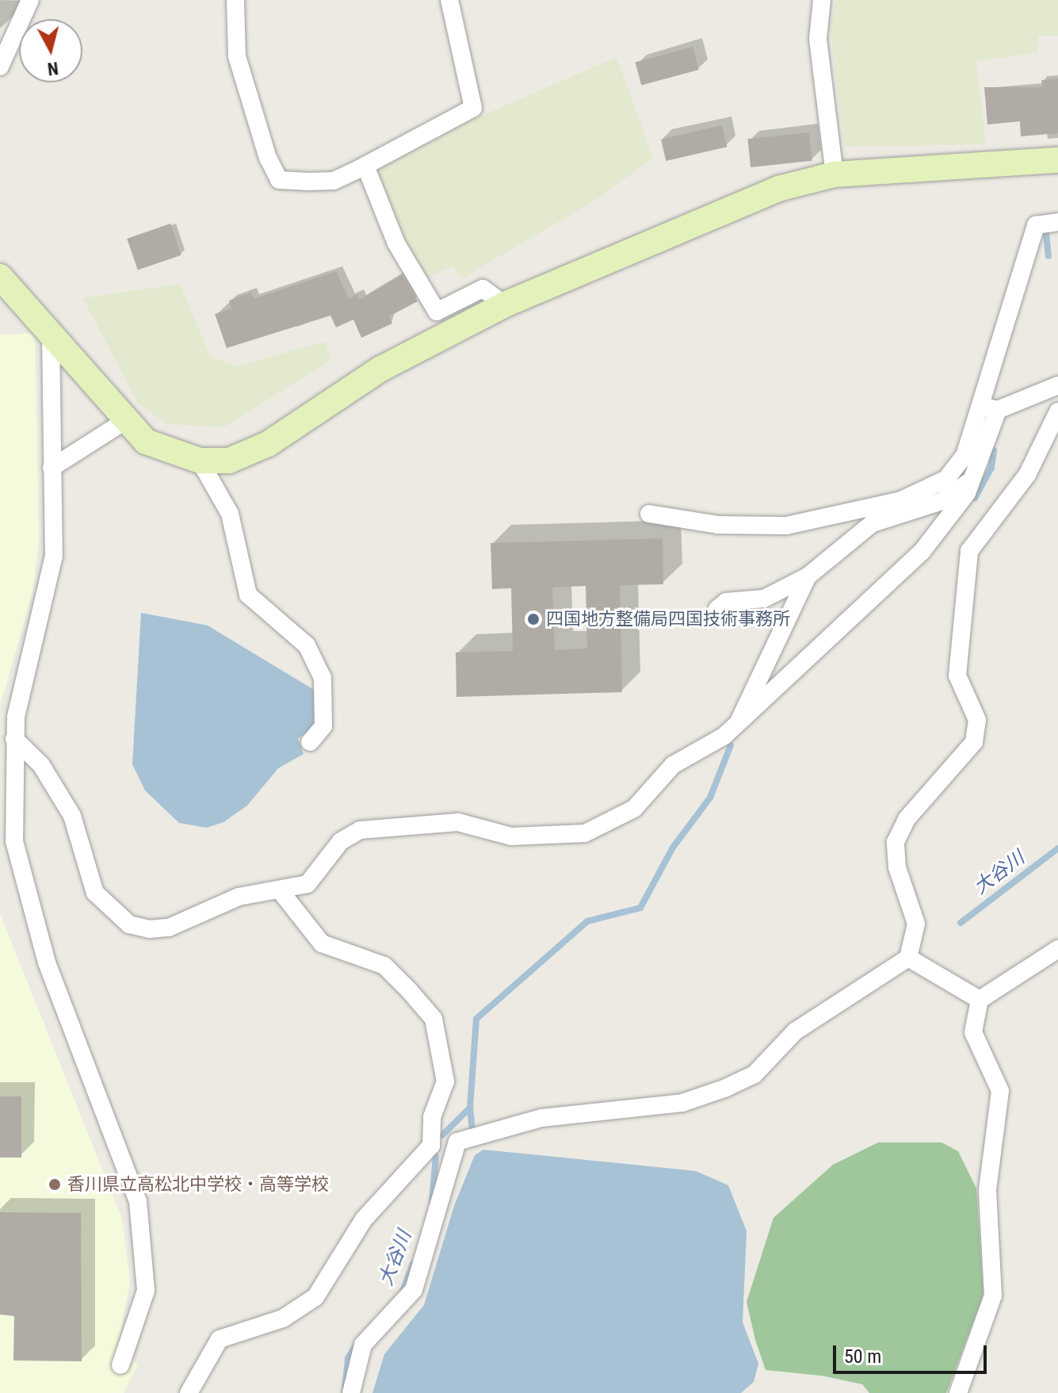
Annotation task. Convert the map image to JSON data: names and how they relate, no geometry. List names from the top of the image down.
{
  "water": ["大谷川"],
  "places": ["四国地方整備局四国技術事務所", "香川県立高松北中学校・高等学校"],
  "scale_bar": "50 m",
  "north": "bottom"
}
